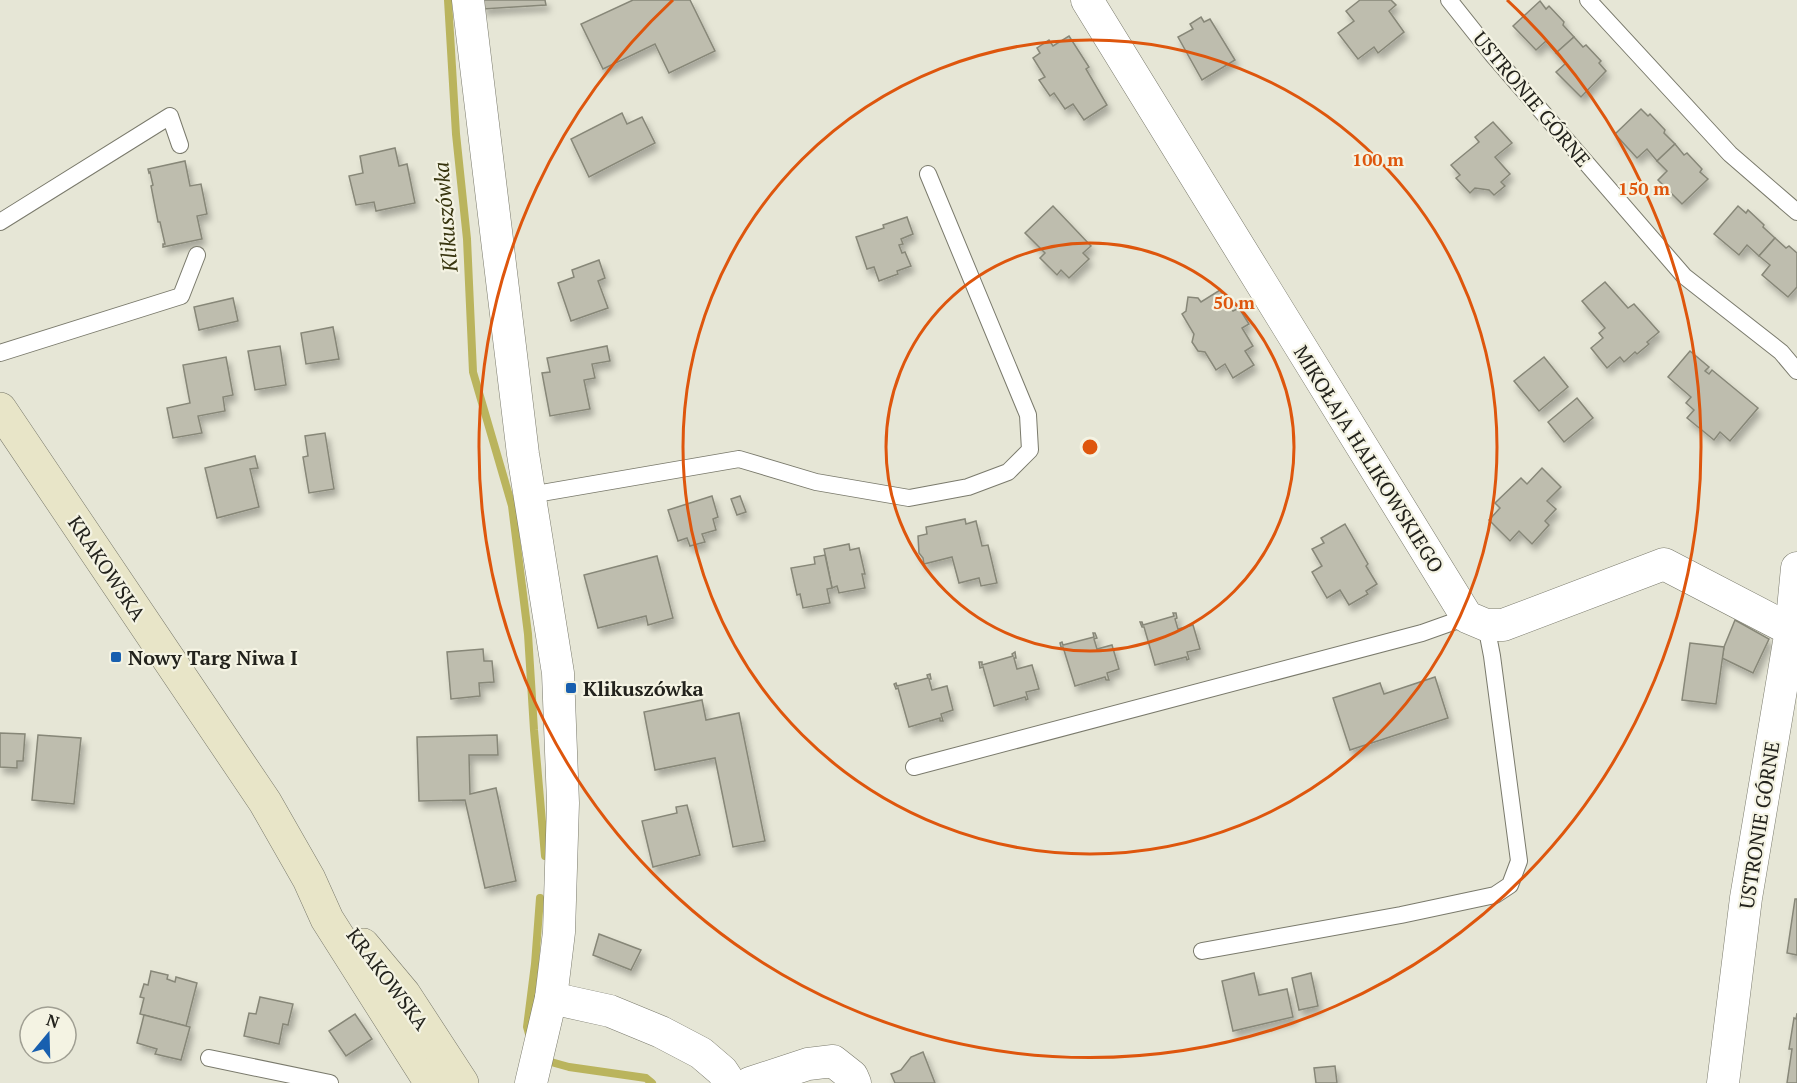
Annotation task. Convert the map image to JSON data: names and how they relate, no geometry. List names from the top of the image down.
{
  "streets": {
    "main road": ["KRAKOWSKA"],
    "street": ["USTRONIE GÓRNE", "MIKOŁAJA HALIKOWSKIEGO"]
  },
  "water": ["Klikuszówka"],
  "places": {
    "transit": ["Nowy Targ Niwa I", "Klikuszówka"]
  },
  "north": "top",
  "rings": ["100 m", "150 m", "50 m"]
}
